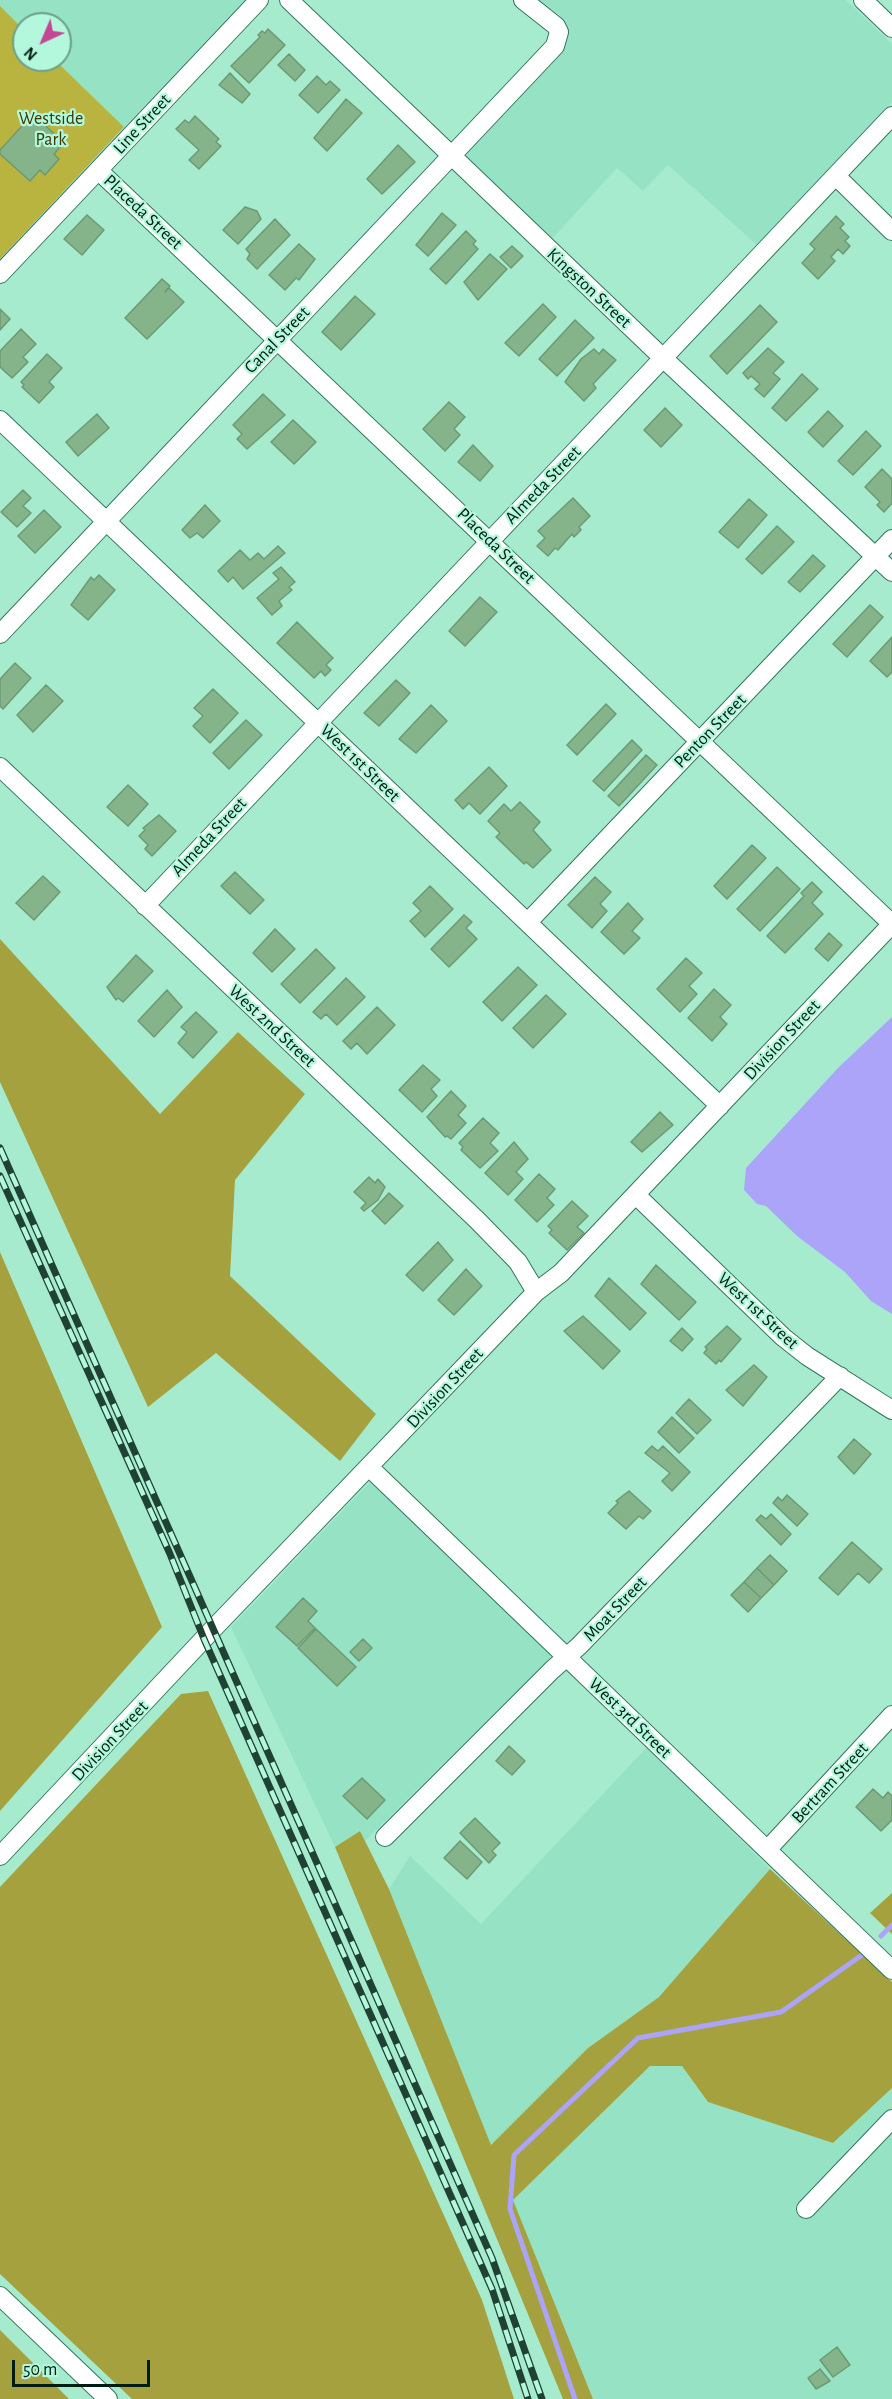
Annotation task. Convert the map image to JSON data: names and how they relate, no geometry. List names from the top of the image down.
{
  "streets": {
    "street": [
      "Line Street",
      "Placeda Street",
      "Kingston Street",
      "Canal Street",
      "Almeda Street",
      "Penton Street",
      "West 1st Street",
      "West 2nd Street",
      "Division Street",
      "Moat Street",
      "West 3rd Street",
      "Bertram Street"
    ]
  },
  "crossings": [
    ["Line Street", "Placeda Street"],
    ["Placeda Street", "Canal Street"],
    ["Placeda Street", "Almeda Street"],
    ["Placeda Street", "Penton Street"],
    ["Placeda Street", "Division Street"],
    ["Kingston Street", "Canal Street"],
    ["Kingston Street", "Almeda Street"],
    ["Kingston Street", "Penton Street"],
    ["Canal Street", "West 1st Street"],
    ["Almeda Street", "West 1st Street"],
    ["Almeda Street", "West 2nd Street"],
    ["Penton Street", "West 1st Street"],
    ["West 1st Street", "Division Street"],
    ["West 1st Street", "Moat Street"],
    ["West 2nd Street", "Division Street"],
    ["Division Street", "West 3rd Street"],
    ["Moat Street", "West 3rd Street"],
    ["West 3rd Street", "Bertram Street"]
  ],
  "parks": ["Westside Park"],
  "scale_bar": "50 m",
  "north": "bottom left"
}
